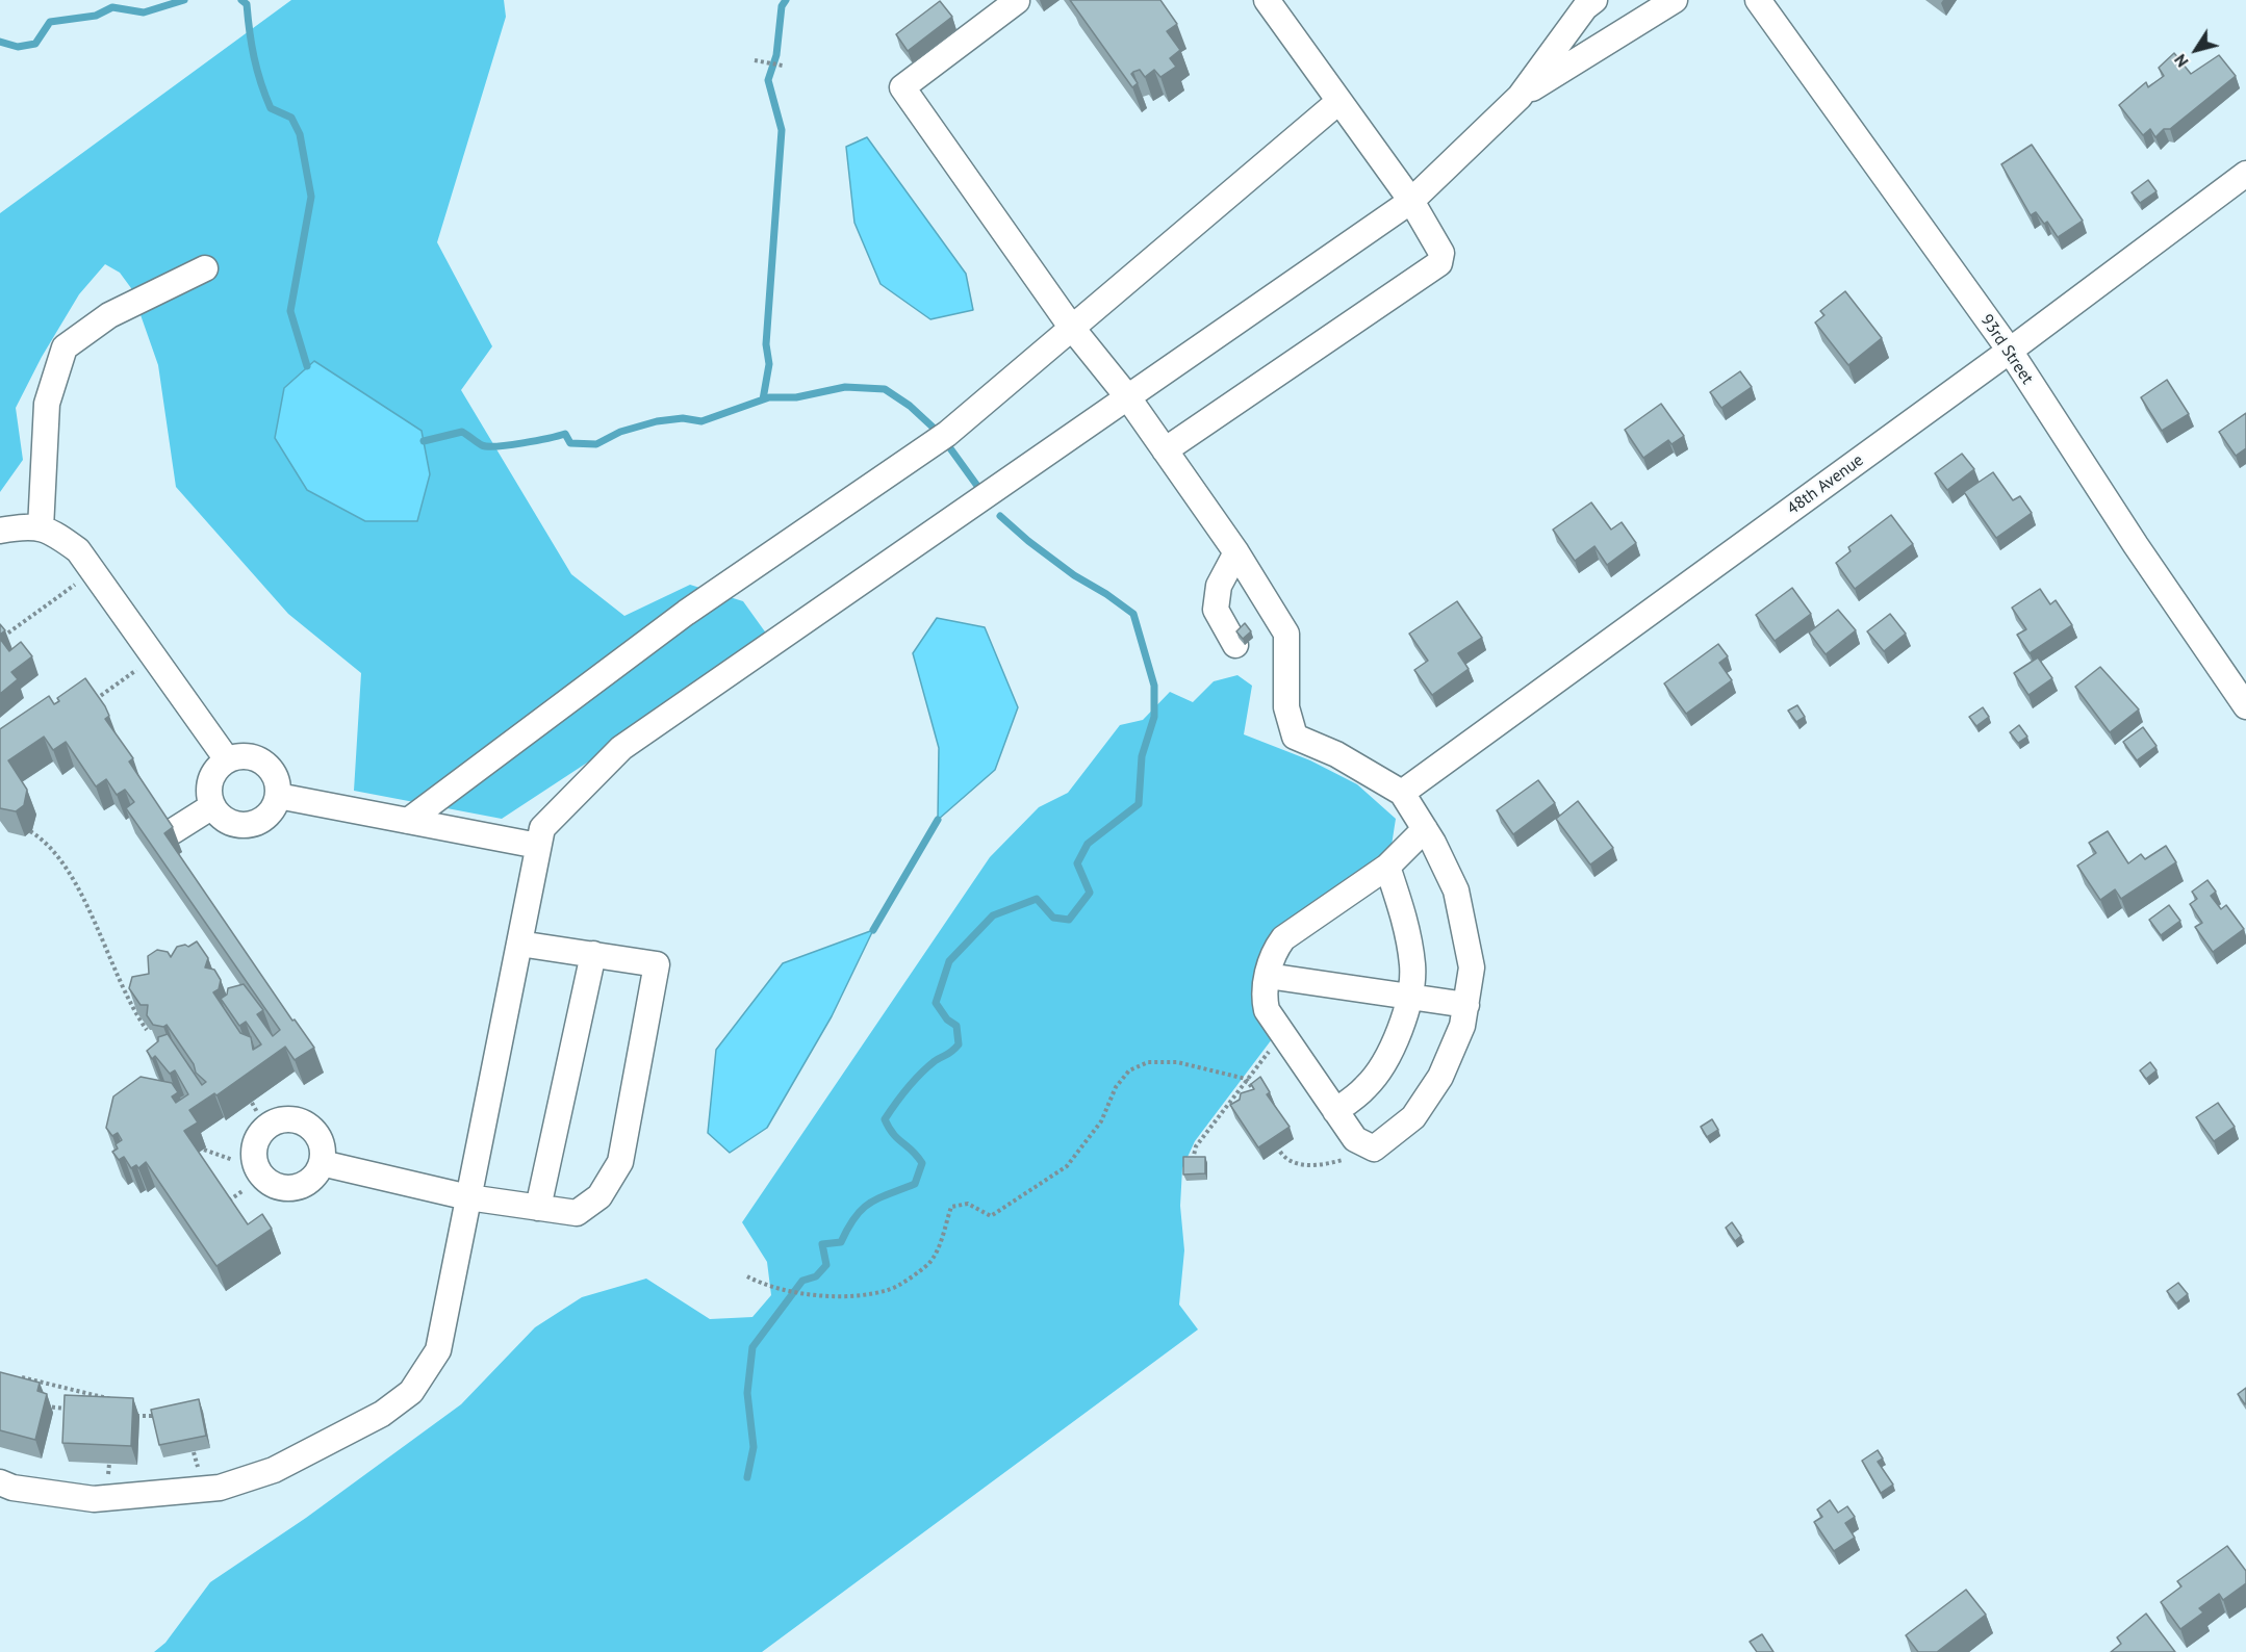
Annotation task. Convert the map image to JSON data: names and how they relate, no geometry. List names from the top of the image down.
{
  "streets": {
    "street": ["93rd Street", "48th Avenue"]
  },
  "crossings": [
    ["93rd Street", "48th Avenue"]
  ],
  "north": "bottom left"
}
